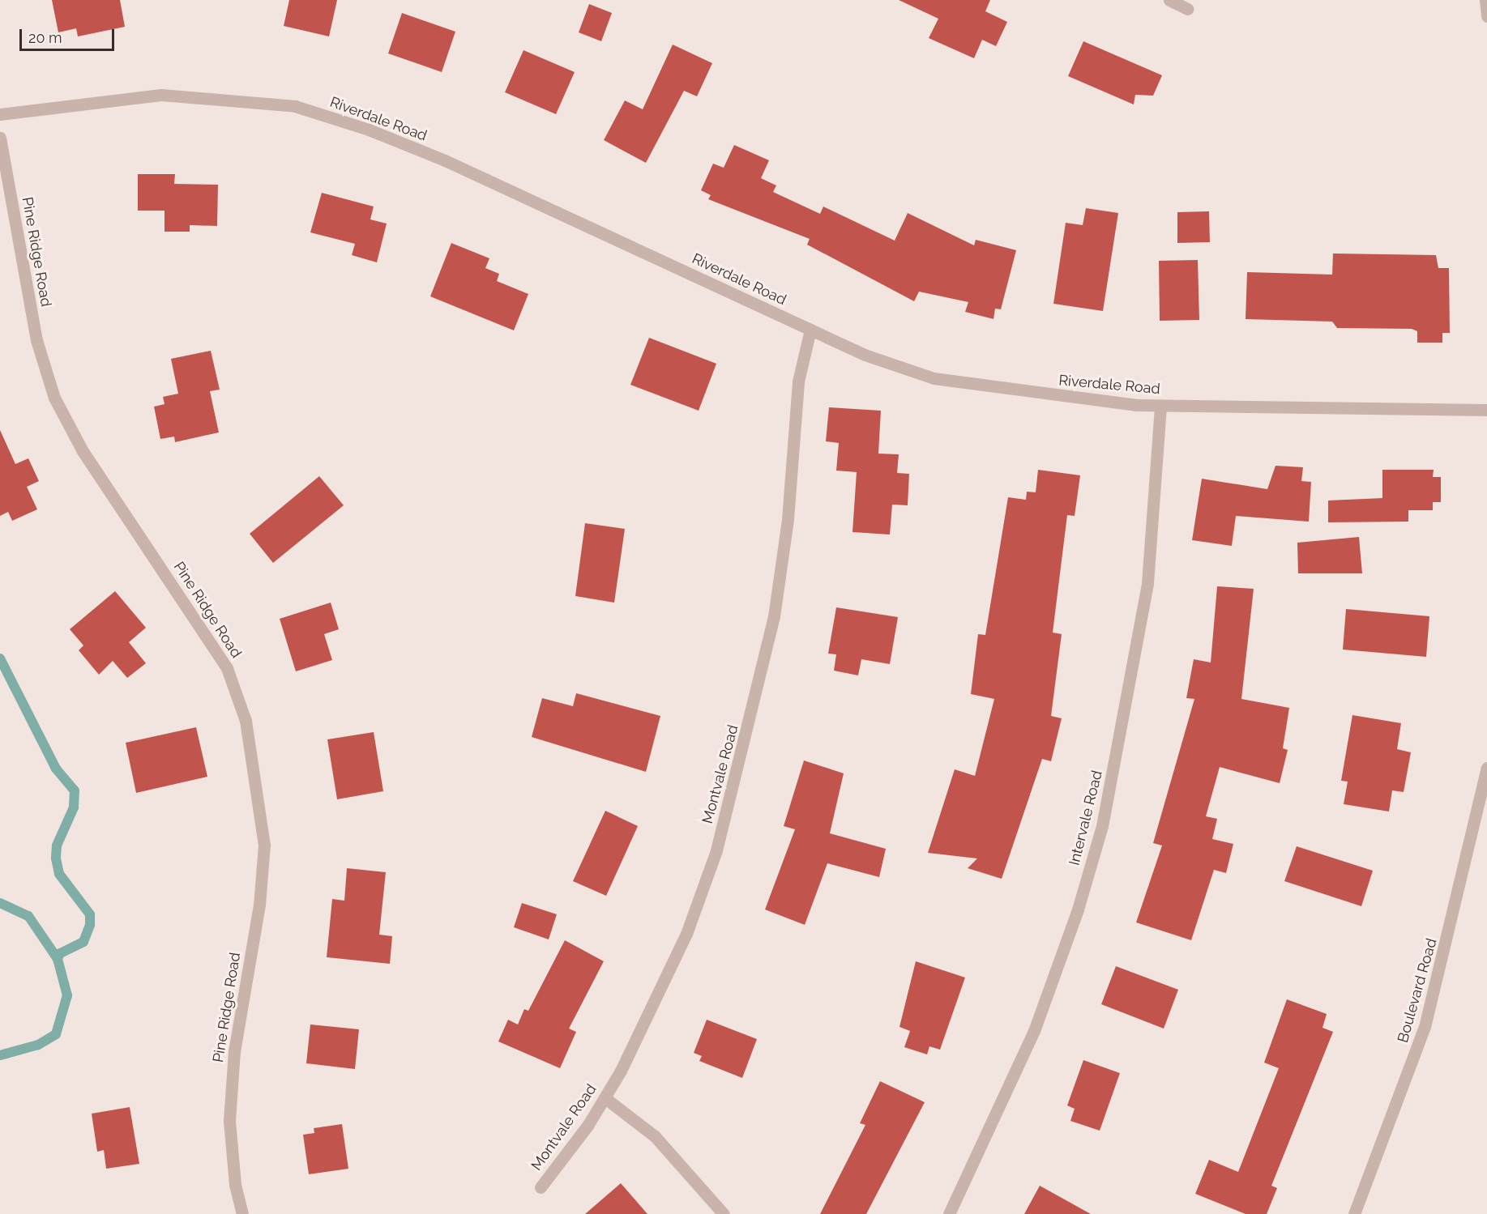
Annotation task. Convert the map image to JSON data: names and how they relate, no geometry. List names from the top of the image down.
{
  "streets": {
    "street": [
      "Riverdale Road",
      "Pine Ridge Road",
      "Montvale Road",
      "Intervale Road",
      "Boulevard Road"
    ]
  },
  "crossings": [
    ["Riverdale Road", "Montvale Road"],
    ["Riverdale Road", "Intervale Road"]
  ],
  "scale_bar": "20 m"
}
